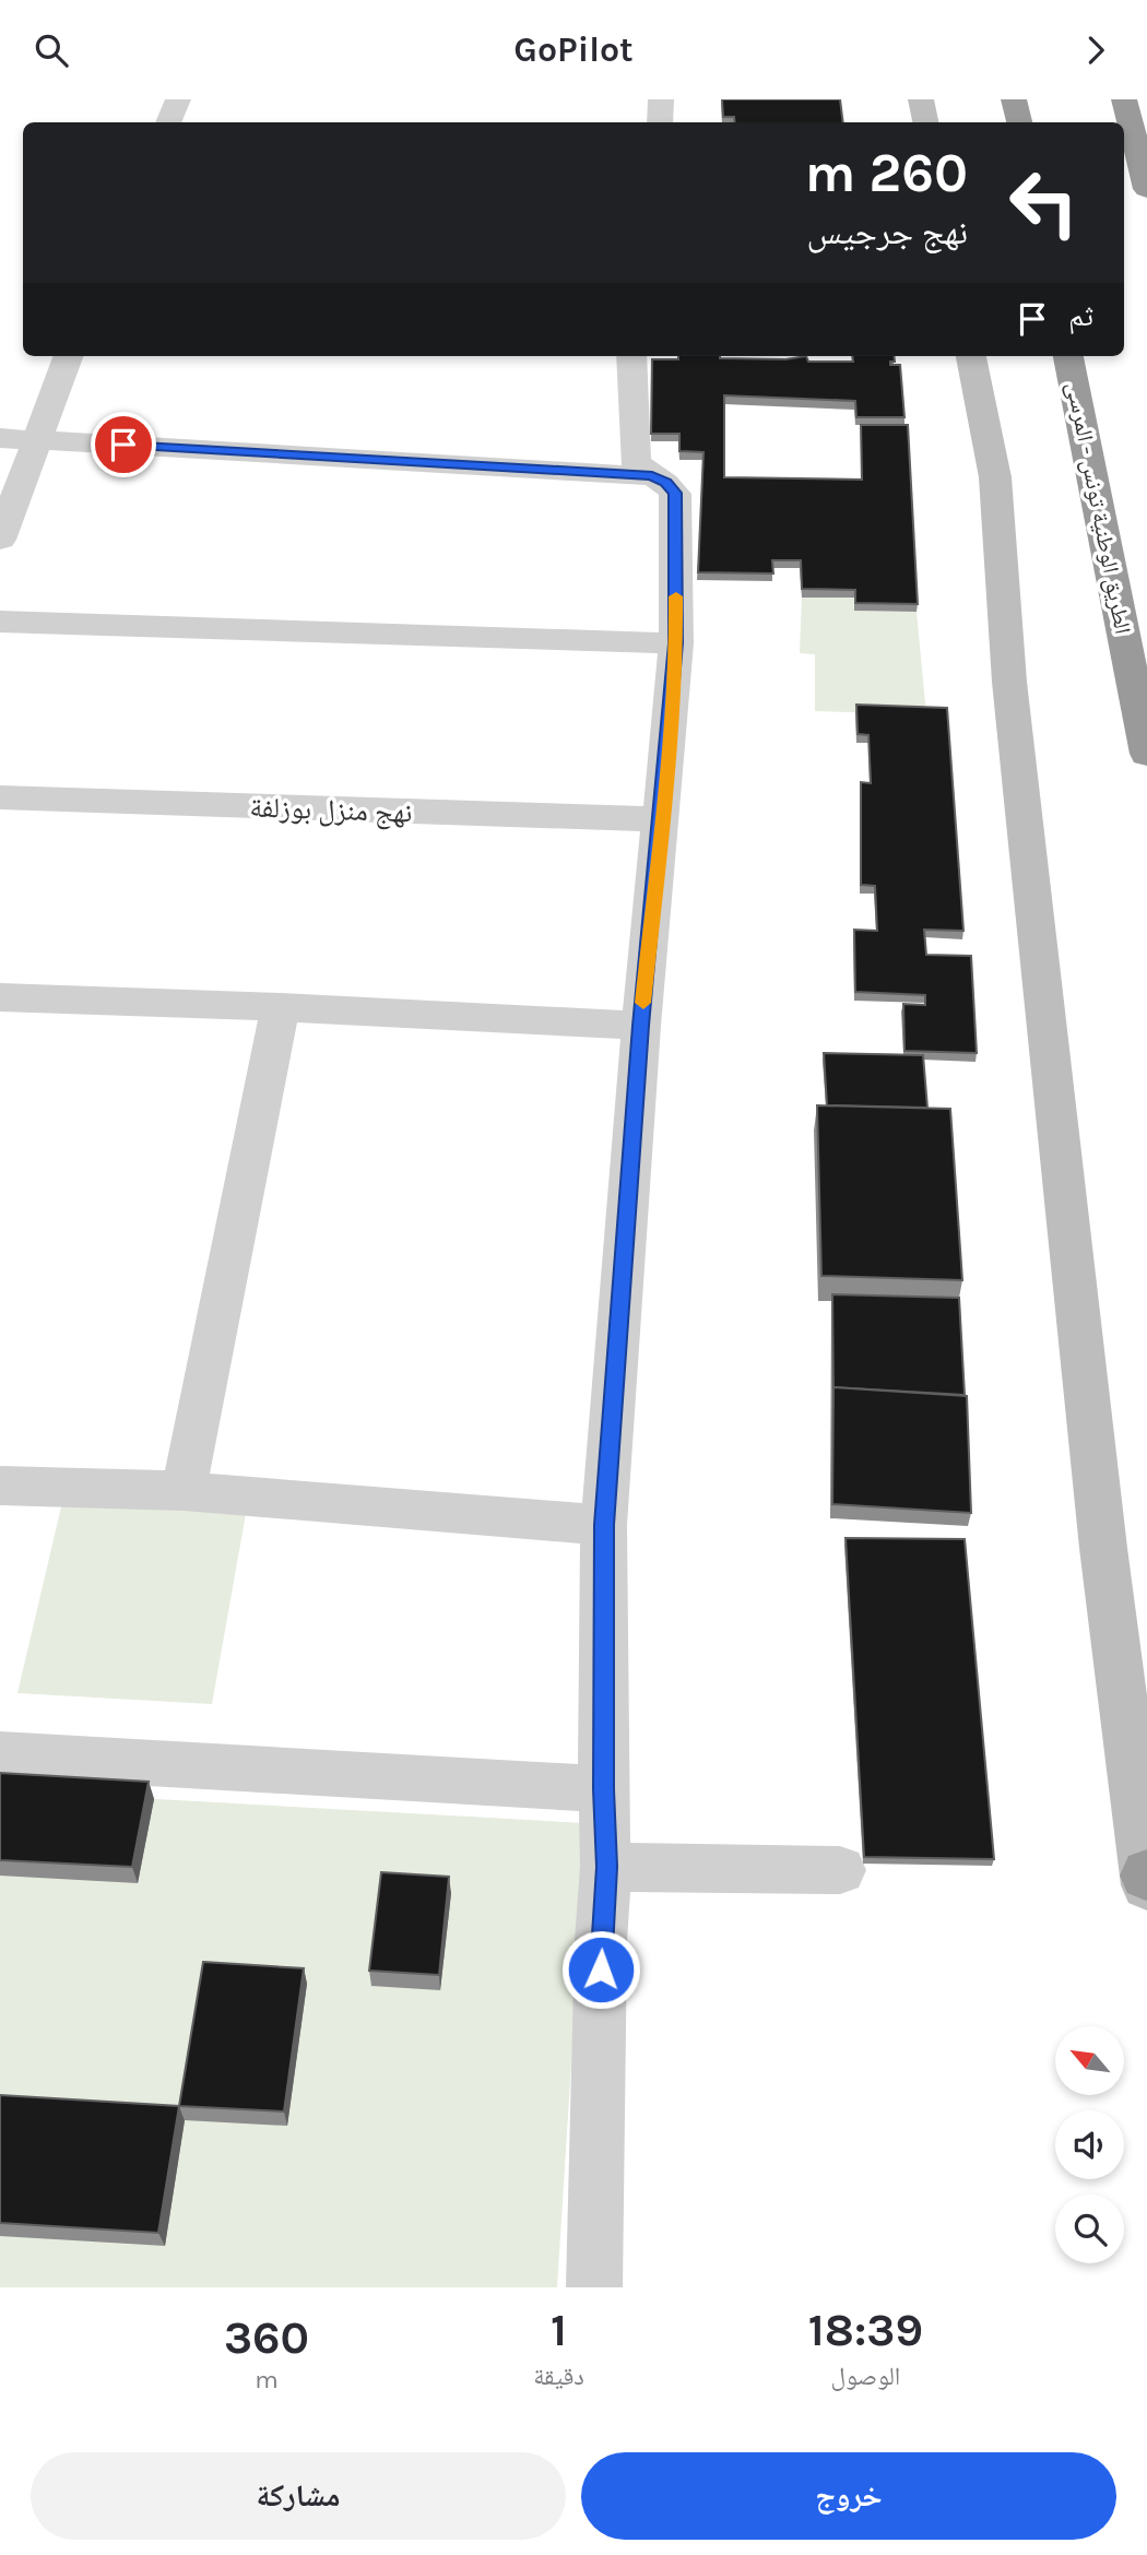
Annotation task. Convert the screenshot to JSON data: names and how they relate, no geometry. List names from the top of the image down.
{
  "streets": {
    "highway": ["الطريق الوطنية تونس - المرسى"],
    "street": ["نهج منزل بوزلفة"]
  },
  "north": "top left",
  "page": {
    "header": "GoPilot",
    "turn": ["260 m", "نهج جرجيس"],
    "then": "ثم",
    "eta": [
      "18:39",
      "الوصول",
      "1",
      "دقيقة",
      "360",
      "m"
    ],
    "buttons": ["خروج", "مشاركة"]
  }
}
